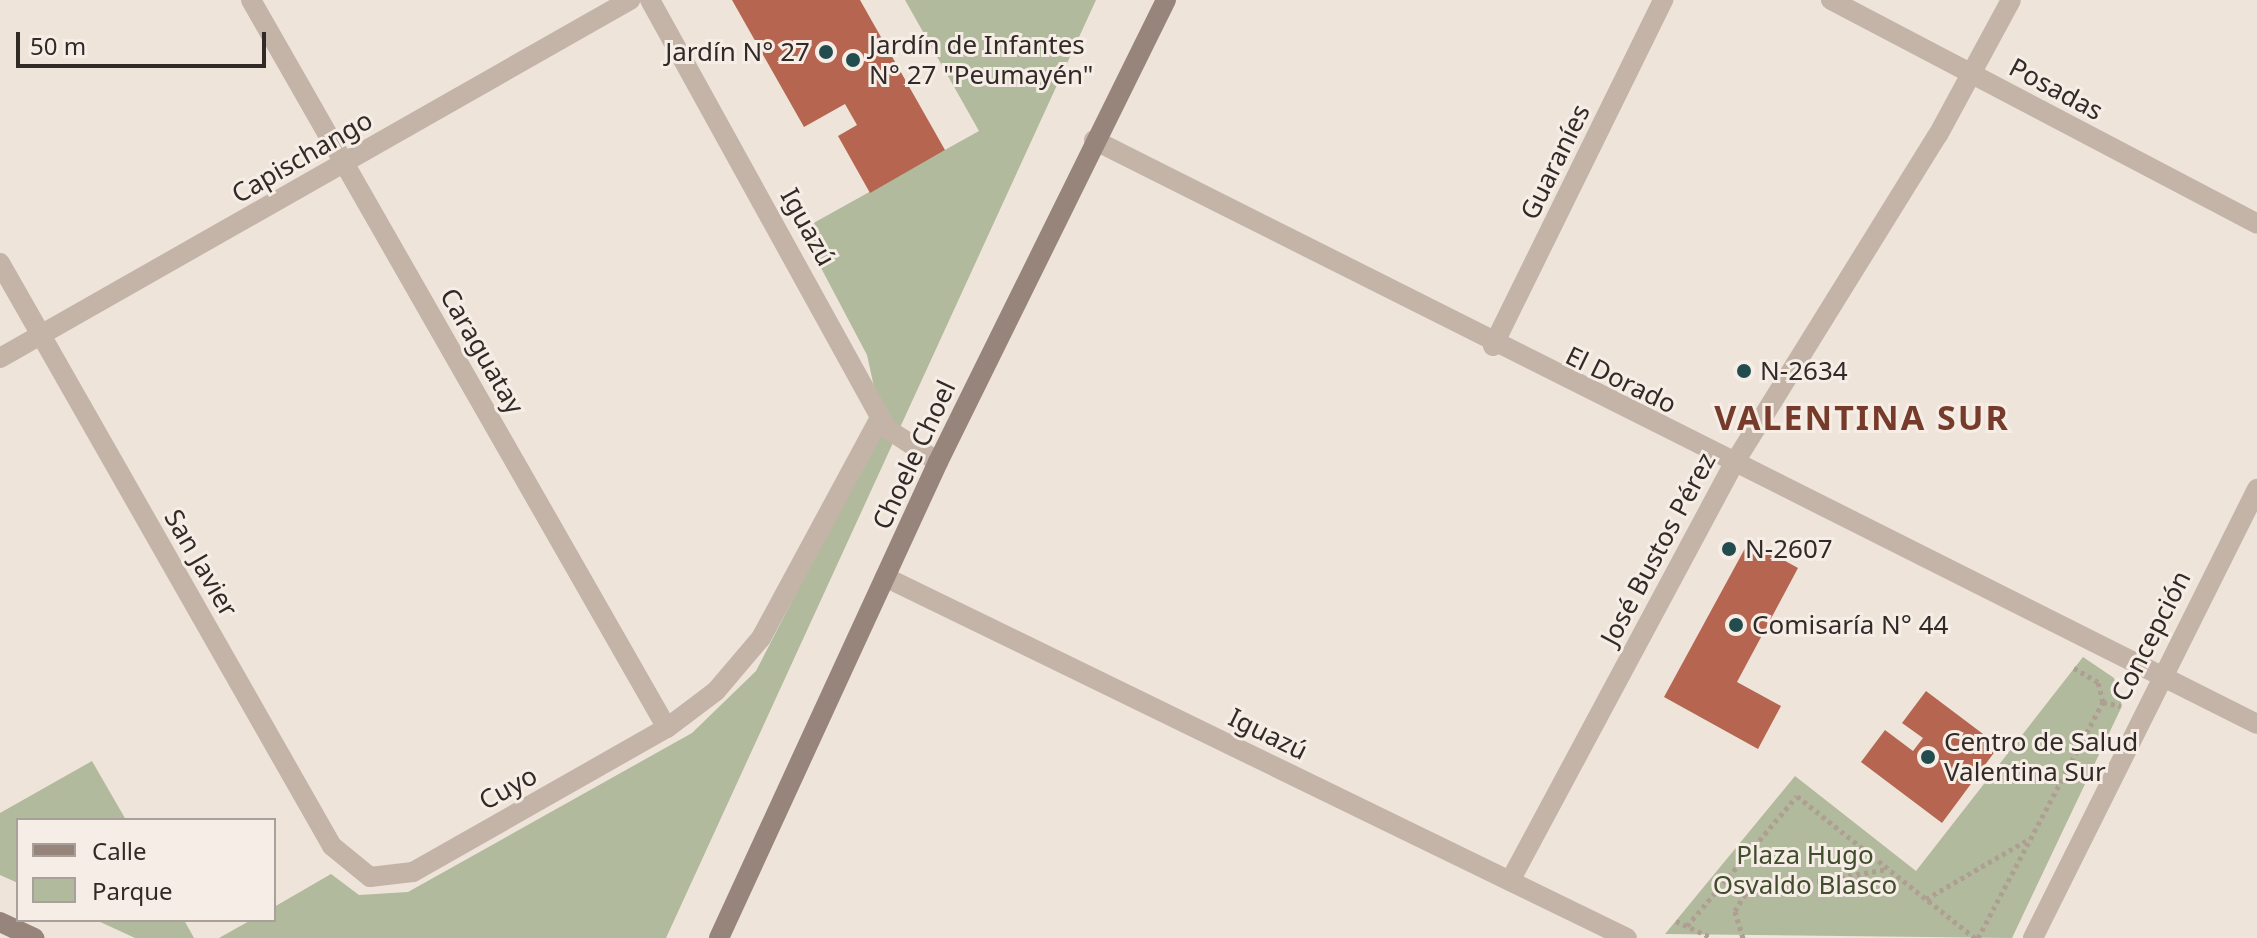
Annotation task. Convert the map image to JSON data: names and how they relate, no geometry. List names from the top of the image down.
{
  "streets": {
    "street": [
      "Posadas",
      "Capischango",
      "Guaraníes",
      "Iguazú",
      "Caraguatay",
      "El Dorado",
      "Choele Choel",
      "José Bustos Pérez",
      "San Javier",
      "Concepción",
      "Cuyo"
    ]
  },
  "crossings": [
    ["Posadas", "José Bustos Pérez"],
    ["Capischango", "Caraguatay"],
    ["Capischango", "San Javier"],
    ["Guaraníes", "El Dorado"],
    ["Iguazú", "Choele Choel"],
    ["Iguazú", "José Bustos Pérez"],
    ["Caraguatay", "Choele Choel"],
    ["Caraguatay", "Cuyo"],
    ["El Dorado", "Choele Choel"],
    ["El Dorado", "José Bustos Pérez"],
    ["El Dorado", "Concepción"],
    ["Choele Choel", "Cuyo"],
    ["San Javier", "Cuyo"]
  ],
  "districts": ["VALENTINA SUR"],
  "parks": ["Plaza Hugo Osvaldo Blasco"],
  "places": [
    "Jardín N° 27",
    "Jardín de Infantes N° 27 \"Peumayén\"",
    "N-2634",
    "N-2607",
    "Comisaría N° 44",
    "Centro de Salud Valentina Sur"
  ],
  "legend": ["Calle", "Parque"],
  "scale_bar": "50 m"
}
